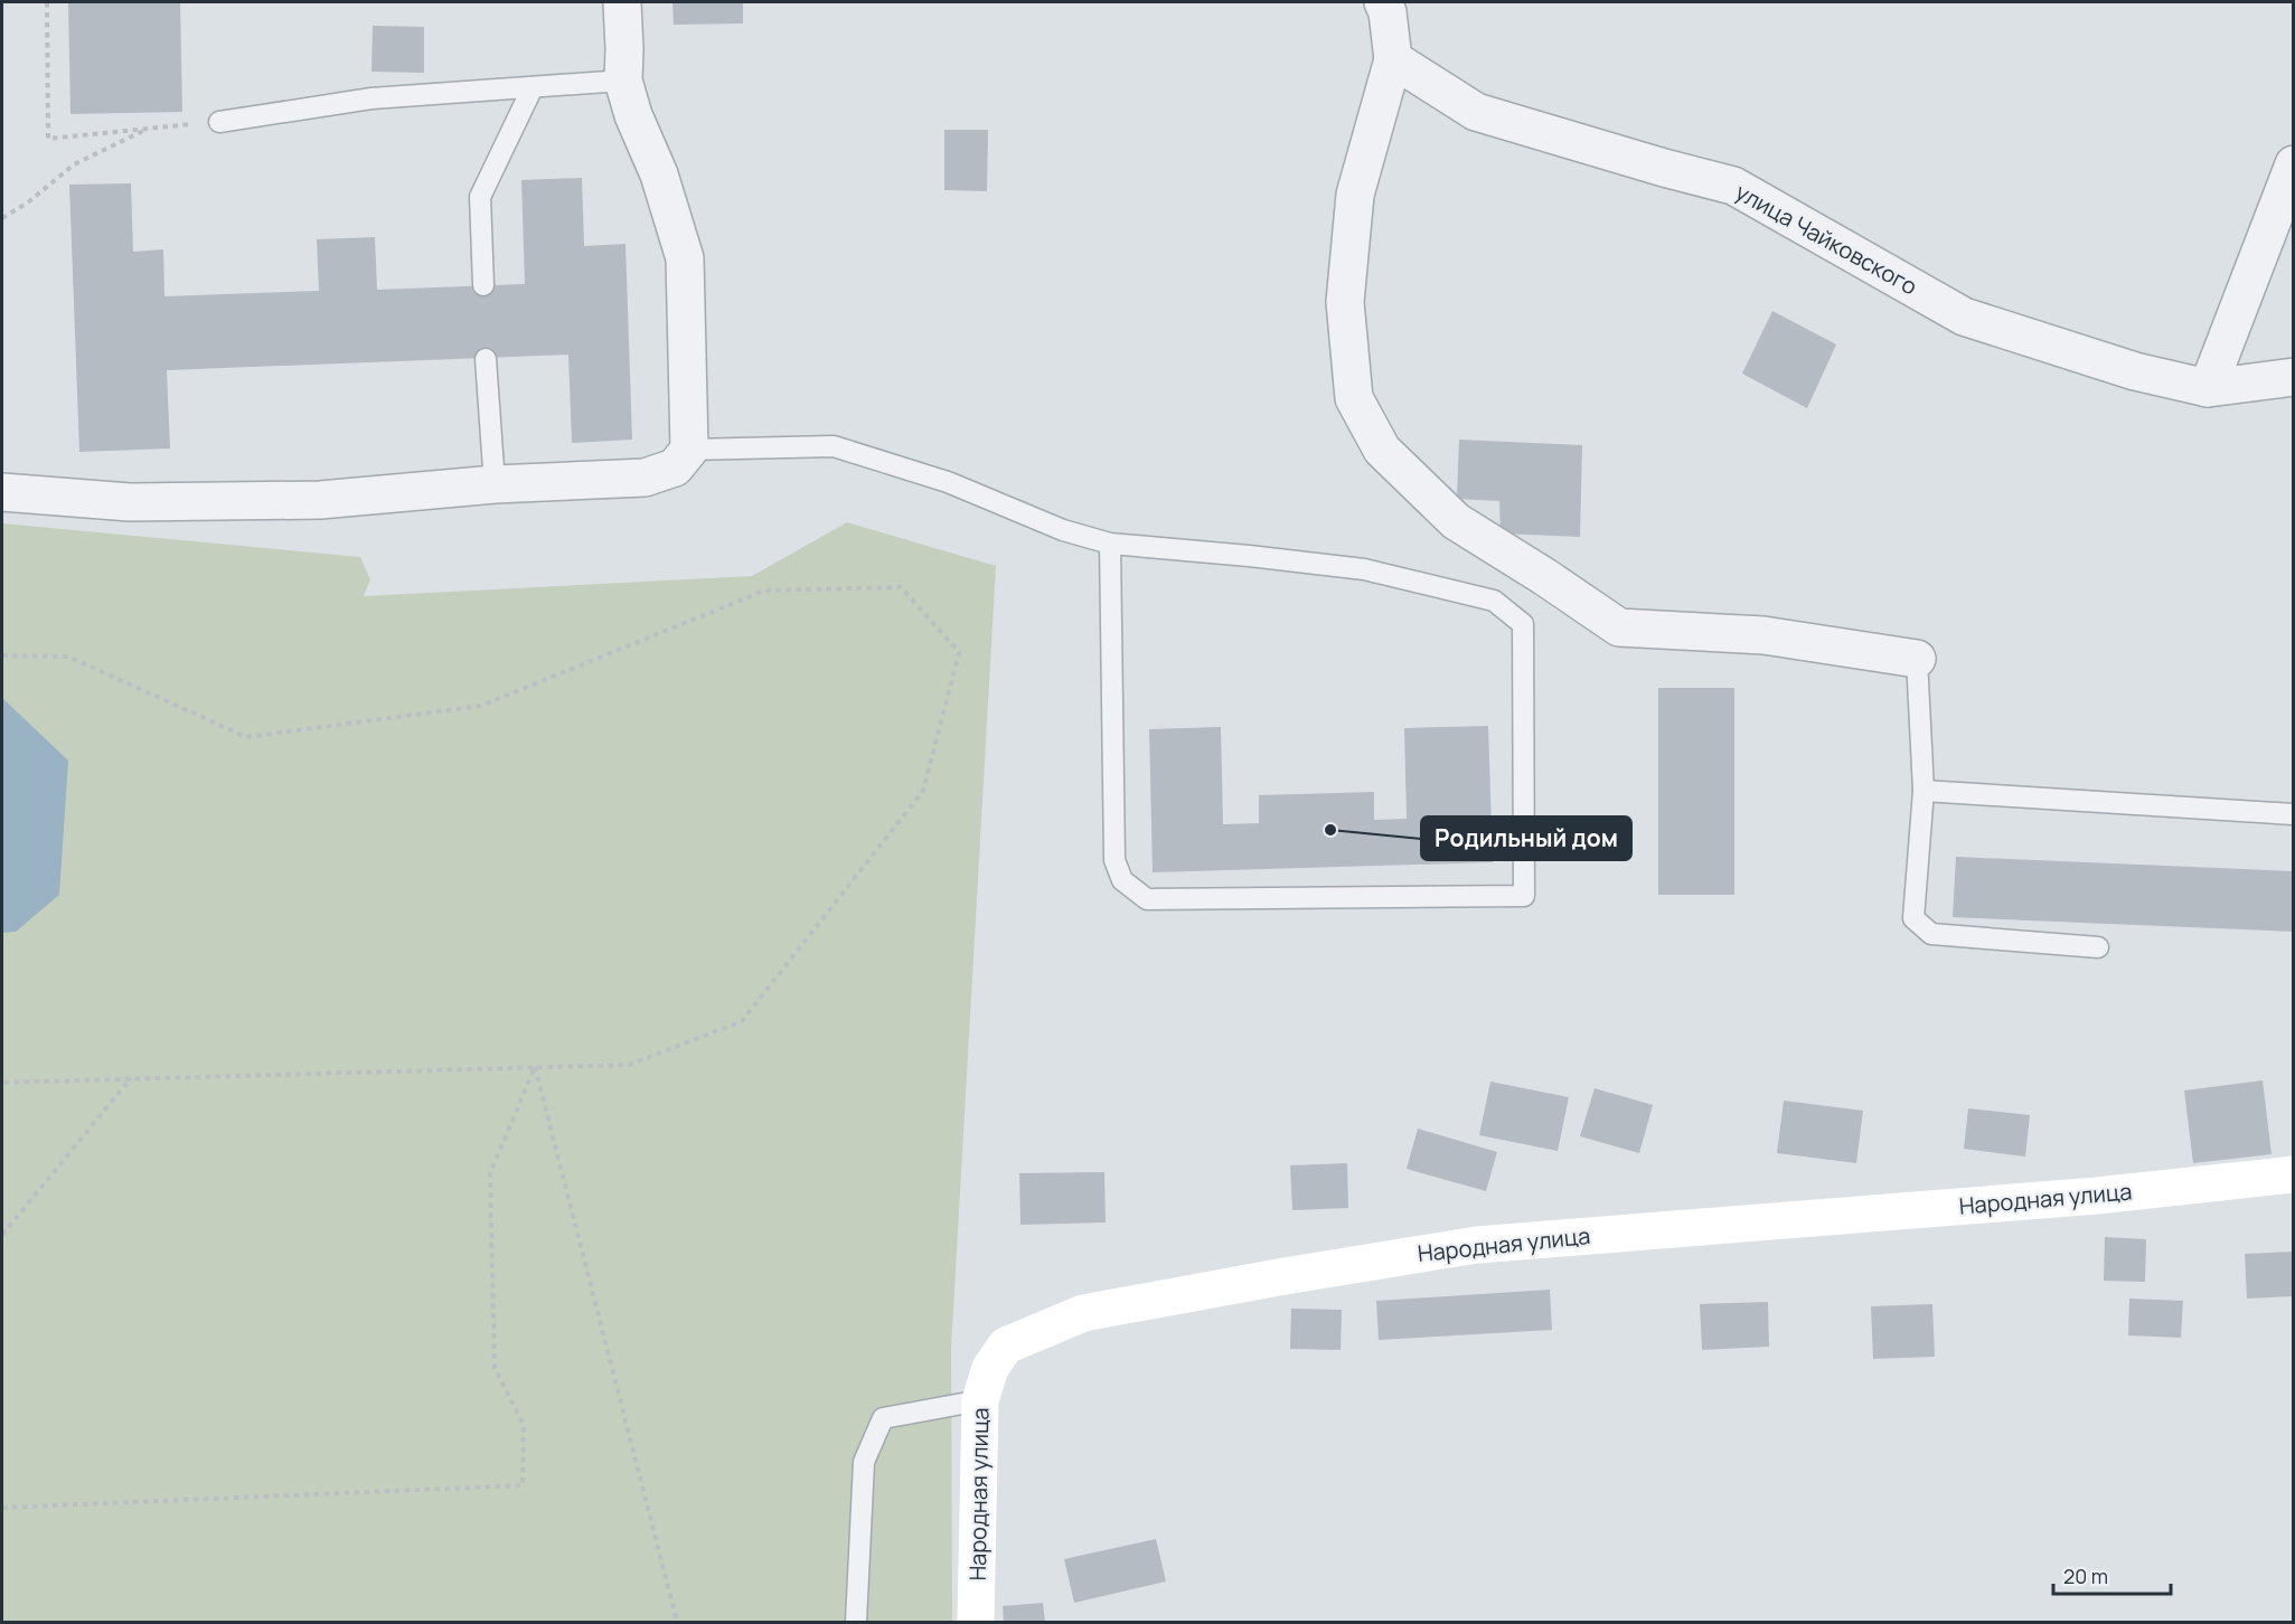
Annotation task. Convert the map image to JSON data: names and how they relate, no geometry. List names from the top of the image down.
{
  "streets": {
    "street": ["улица Чайковского", "Народная улица"]
  },
  "places": ["Родильный дом"],
  "scale_bar": "20 m"
}
